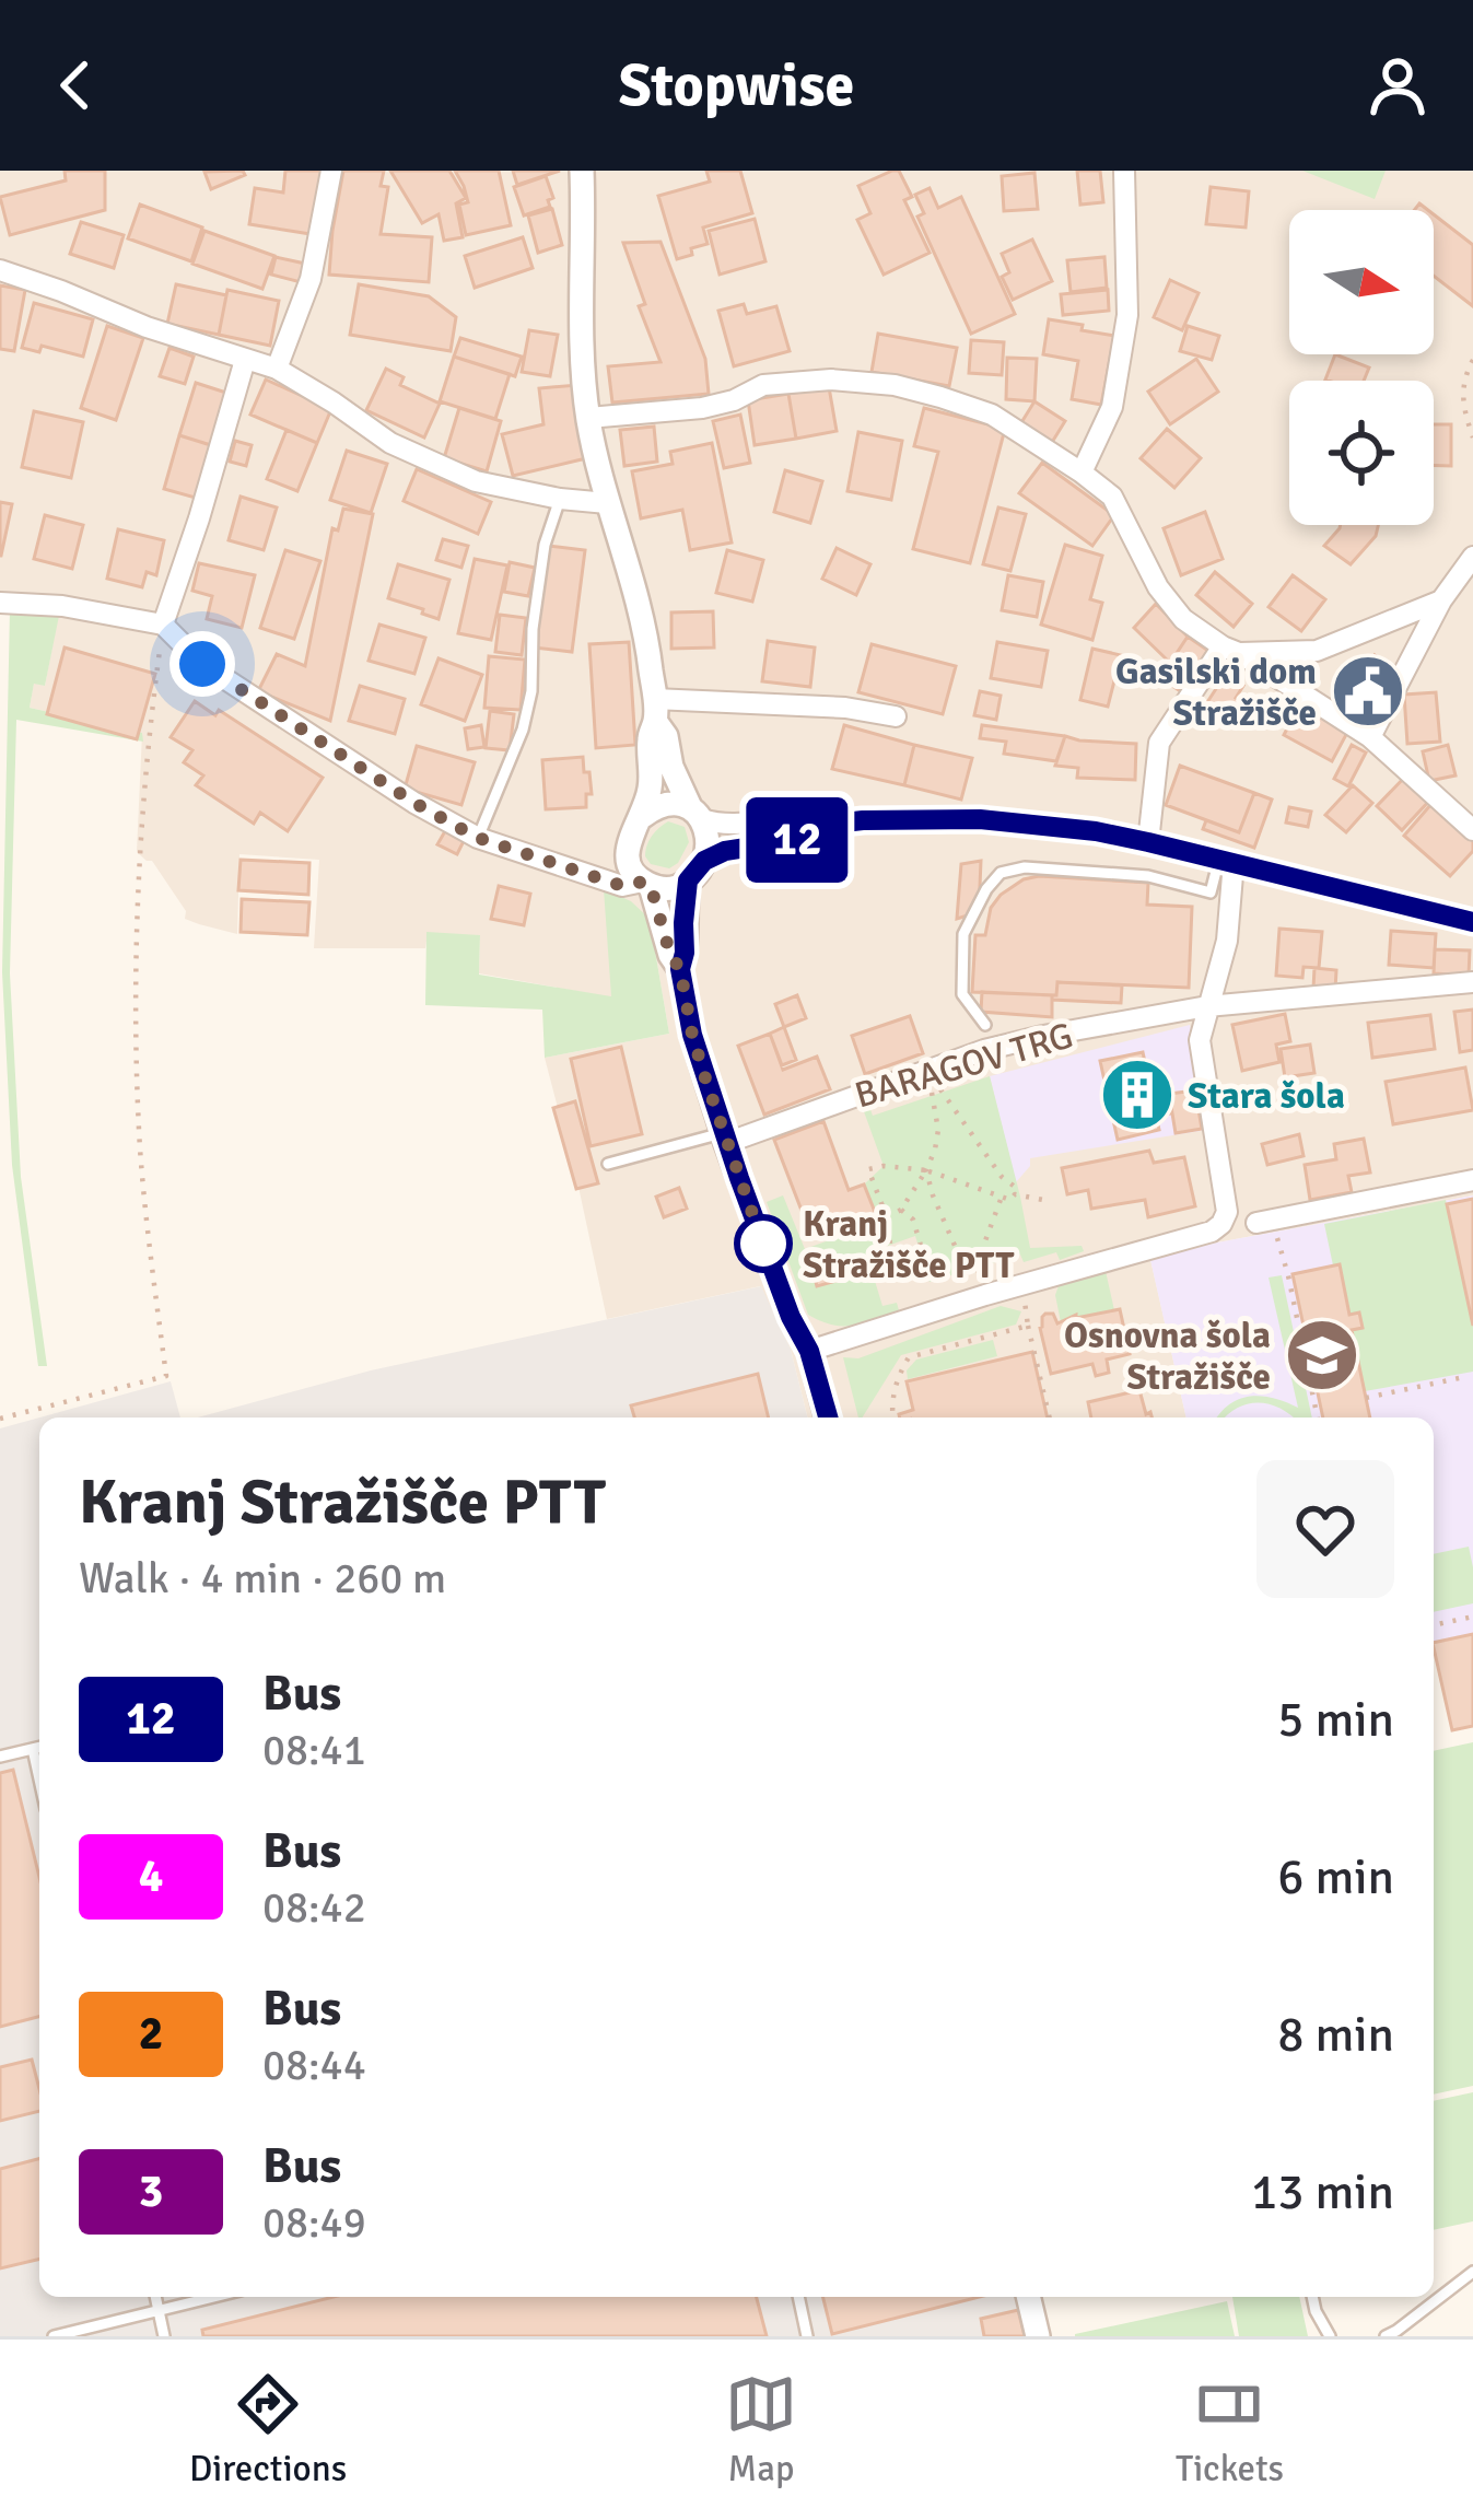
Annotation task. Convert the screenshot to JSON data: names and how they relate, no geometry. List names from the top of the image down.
{
  "streets": {
    "street": ["BARAGOV TRG"]
  },
  "places": {
    "public building": ["Gasilski dom Stražišče"],
    "building": ["Stara šola"],
    "other": ["Kranj Stražišče PTT"],
    "school or university": ["Osnovna šola Stražišče"]
  },
  "lines": ["bus line 12"],
  "north": "right",
  "page": {
    "header": "Stopwise",
    "on_map": "12",
    "heading": ["Kranj Stražišče PTT", "Walk · 4 min · 260 m"],
    "list": [
      {
        "mark": "12",
        "name": "Bus",
        "note": "08:41",
        "value": "5 min"
      },
      {
        "mark": "4",
        "name": "Bus",
        "note": "08:42",
        "value": "6 min"
      },
      {
        "mark": "2",
        "name": "Bus",
        "note": "08:44",
        "value": "8 min"
      },
      {
        "mark": "3",
        "name": "Bus",
        "note": "08:49",
        "value": "13 min"
      }
    ],
    "tabs": ["Directions", "Map", "Tickets"]
  }
}
